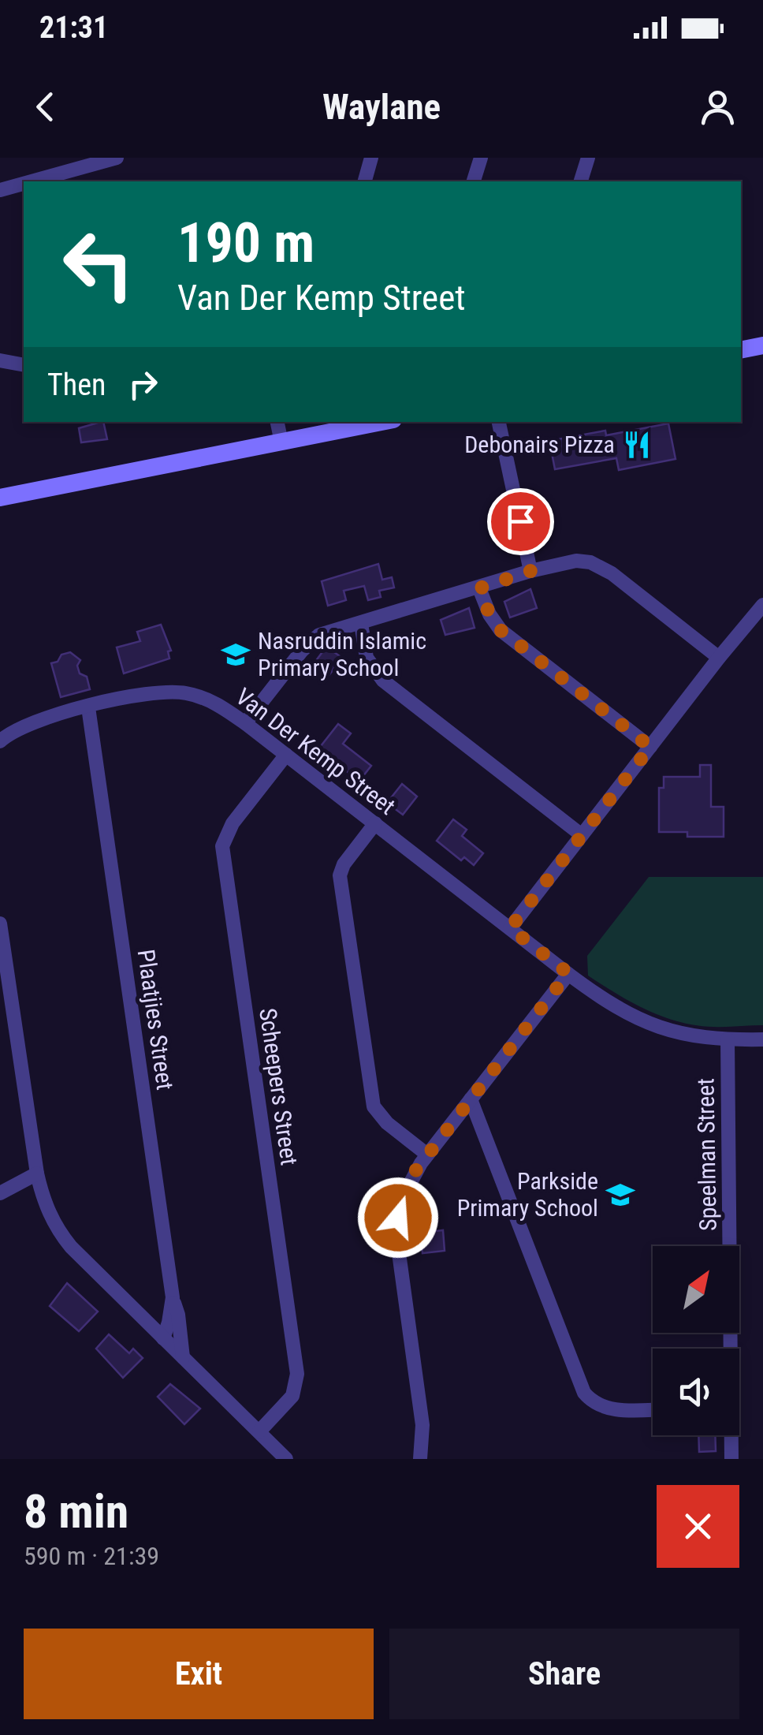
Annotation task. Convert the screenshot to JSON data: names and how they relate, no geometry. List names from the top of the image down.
{
  "streets": {
    "street": [
      "Van Der Kemp Street",
      "Plaatjies Street",
      "Scheepers Street",
      "Speelman Street"
    ]
  },
  "crossings": [
    ["Van Der Kemp Street", "Plaatjies Street"],
    ["Van Der Kemp Street", "Scheepers Street"],
    ["Van Der Kemp Street", "Speelman Street"]
  ],
  "places": {
    "restaurant": ["Debonairs Pizza"],
    "school or university": ["Nasruddin Islamic Primary School", "Parkside Primary School"]
  },
  "north": "top right",
  "page": {
    "status": "21:31",
    "header": "Waylane",
    "turn": ["190 m", "Van Der Kemp Street"],
    "then": "Then",
    "heading": ["8 min", "590 m · 21:39"],
    "buttons": ["Exit", "Share"]
  }
}
